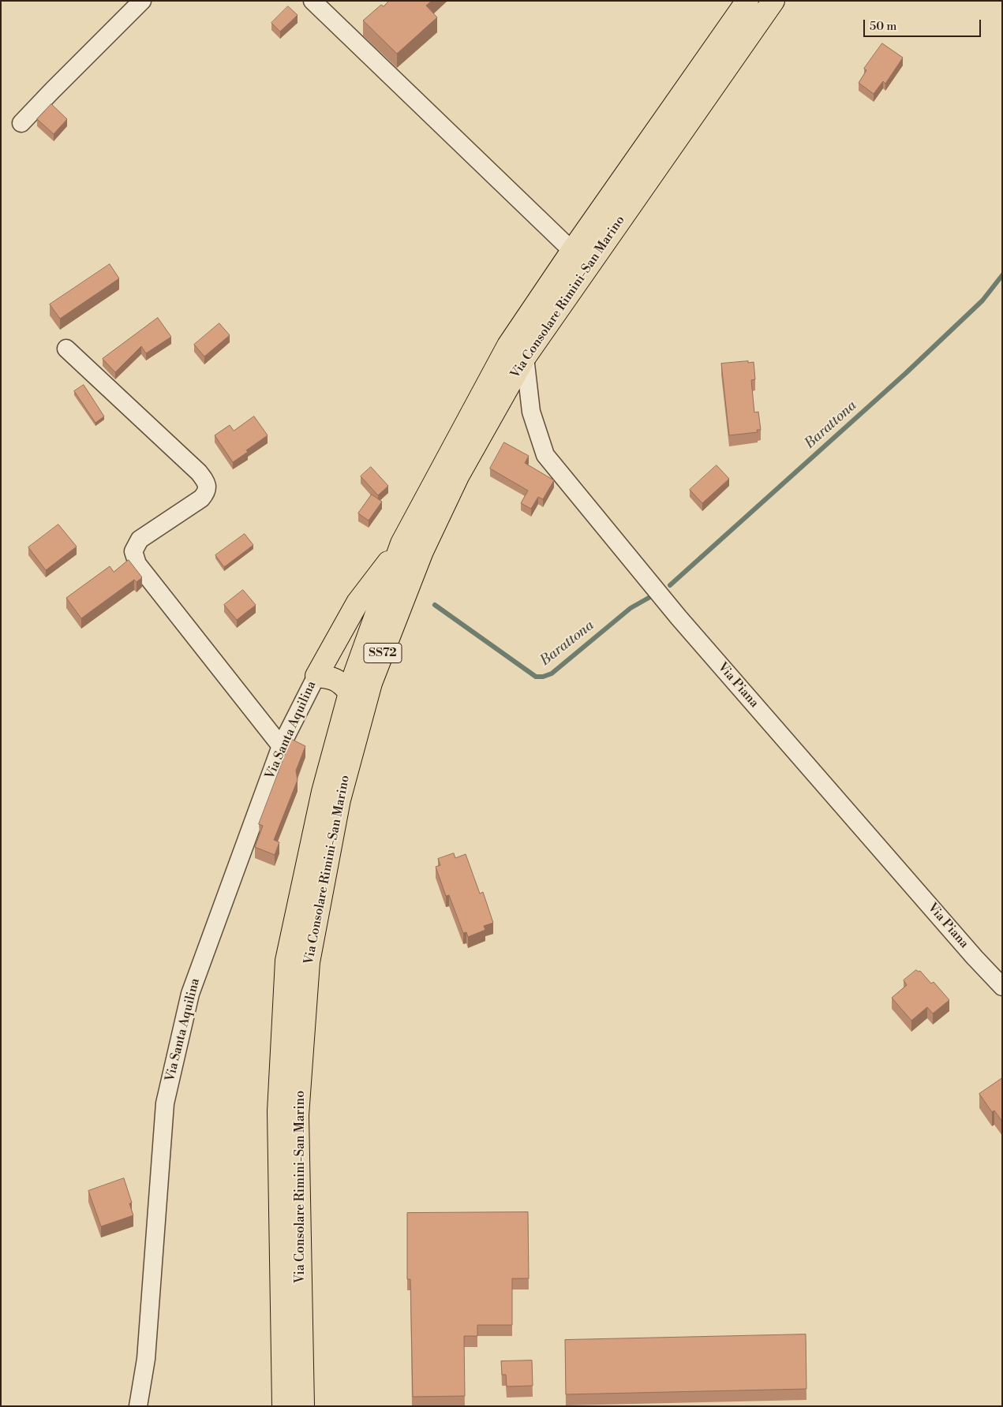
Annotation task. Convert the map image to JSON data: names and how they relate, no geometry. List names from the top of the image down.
{
  "streets": {
    "main road": ["Via Consolare Rimini-San Marino", "SS72"],
    "street": ["Via Piana", "Via Santa Aquilina"]
  },
  "crossings": [
    ["Via Consolare Rimini-San Marino", "Via Piana"],
    ["Via Consolare Rimini-San Marino", "Via Santa Aquilina"]
  ],
  "water": ["Barattona"],
  "scale_bar": "50 m"
}
